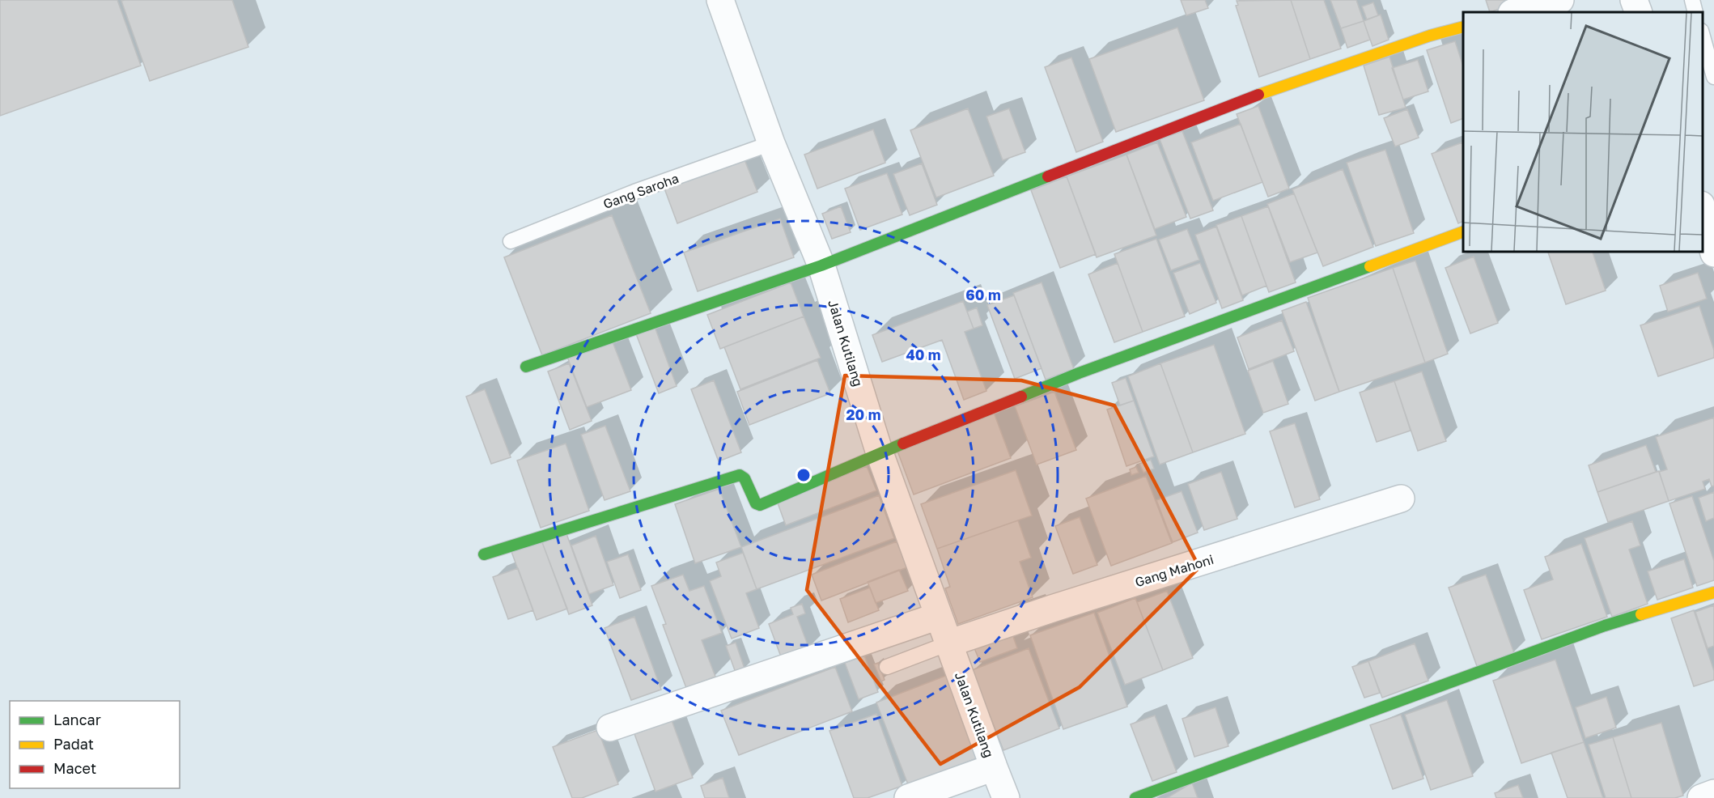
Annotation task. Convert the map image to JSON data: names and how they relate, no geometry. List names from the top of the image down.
{
  "streets": {
    "street": ["Jalan Kutilang", "Gang Mahoni"],
    "lane": ["Gang Saroha"]
  },
  "crossings": [
    ["Gang Saroha", "Jalan Kutilang"],
    ["Jalan Kutilang", "Gang Mahoni"]
  ],
  "legend": ["Lancar", "Padat", "Macet"],
  "rings": ["60 m", "40 m", "20 m"]
}
